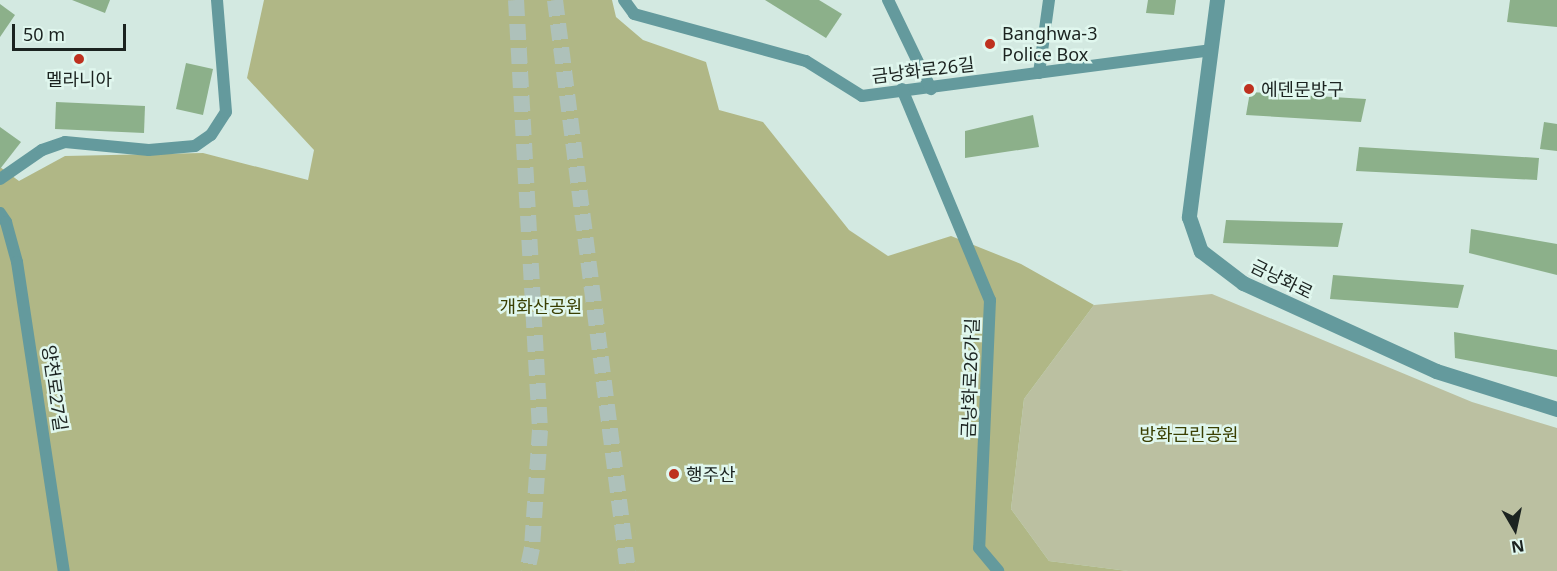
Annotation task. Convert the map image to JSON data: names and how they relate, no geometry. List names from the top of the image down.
{
  "streets": {
    "street": [
      "금낭화로26길",
      "금낭화로",
      "금낭화로26가길",
      "양천로27길"
    ]
  },
  "crossings": [
    ["금낭화로26길", "금낭화로"],
    ["금낭화로26길", "금낭화로26가길"]
  ],
  "parks": ["개화산공원", "방화근린공원"],
  "places": [
    "Banghwa-3 Police Box",
    "멜라니아",
    "에덴문방구",
    "행주산"
  ],
  "scale_bar": "50 m",
  "north": "bottom"
}
